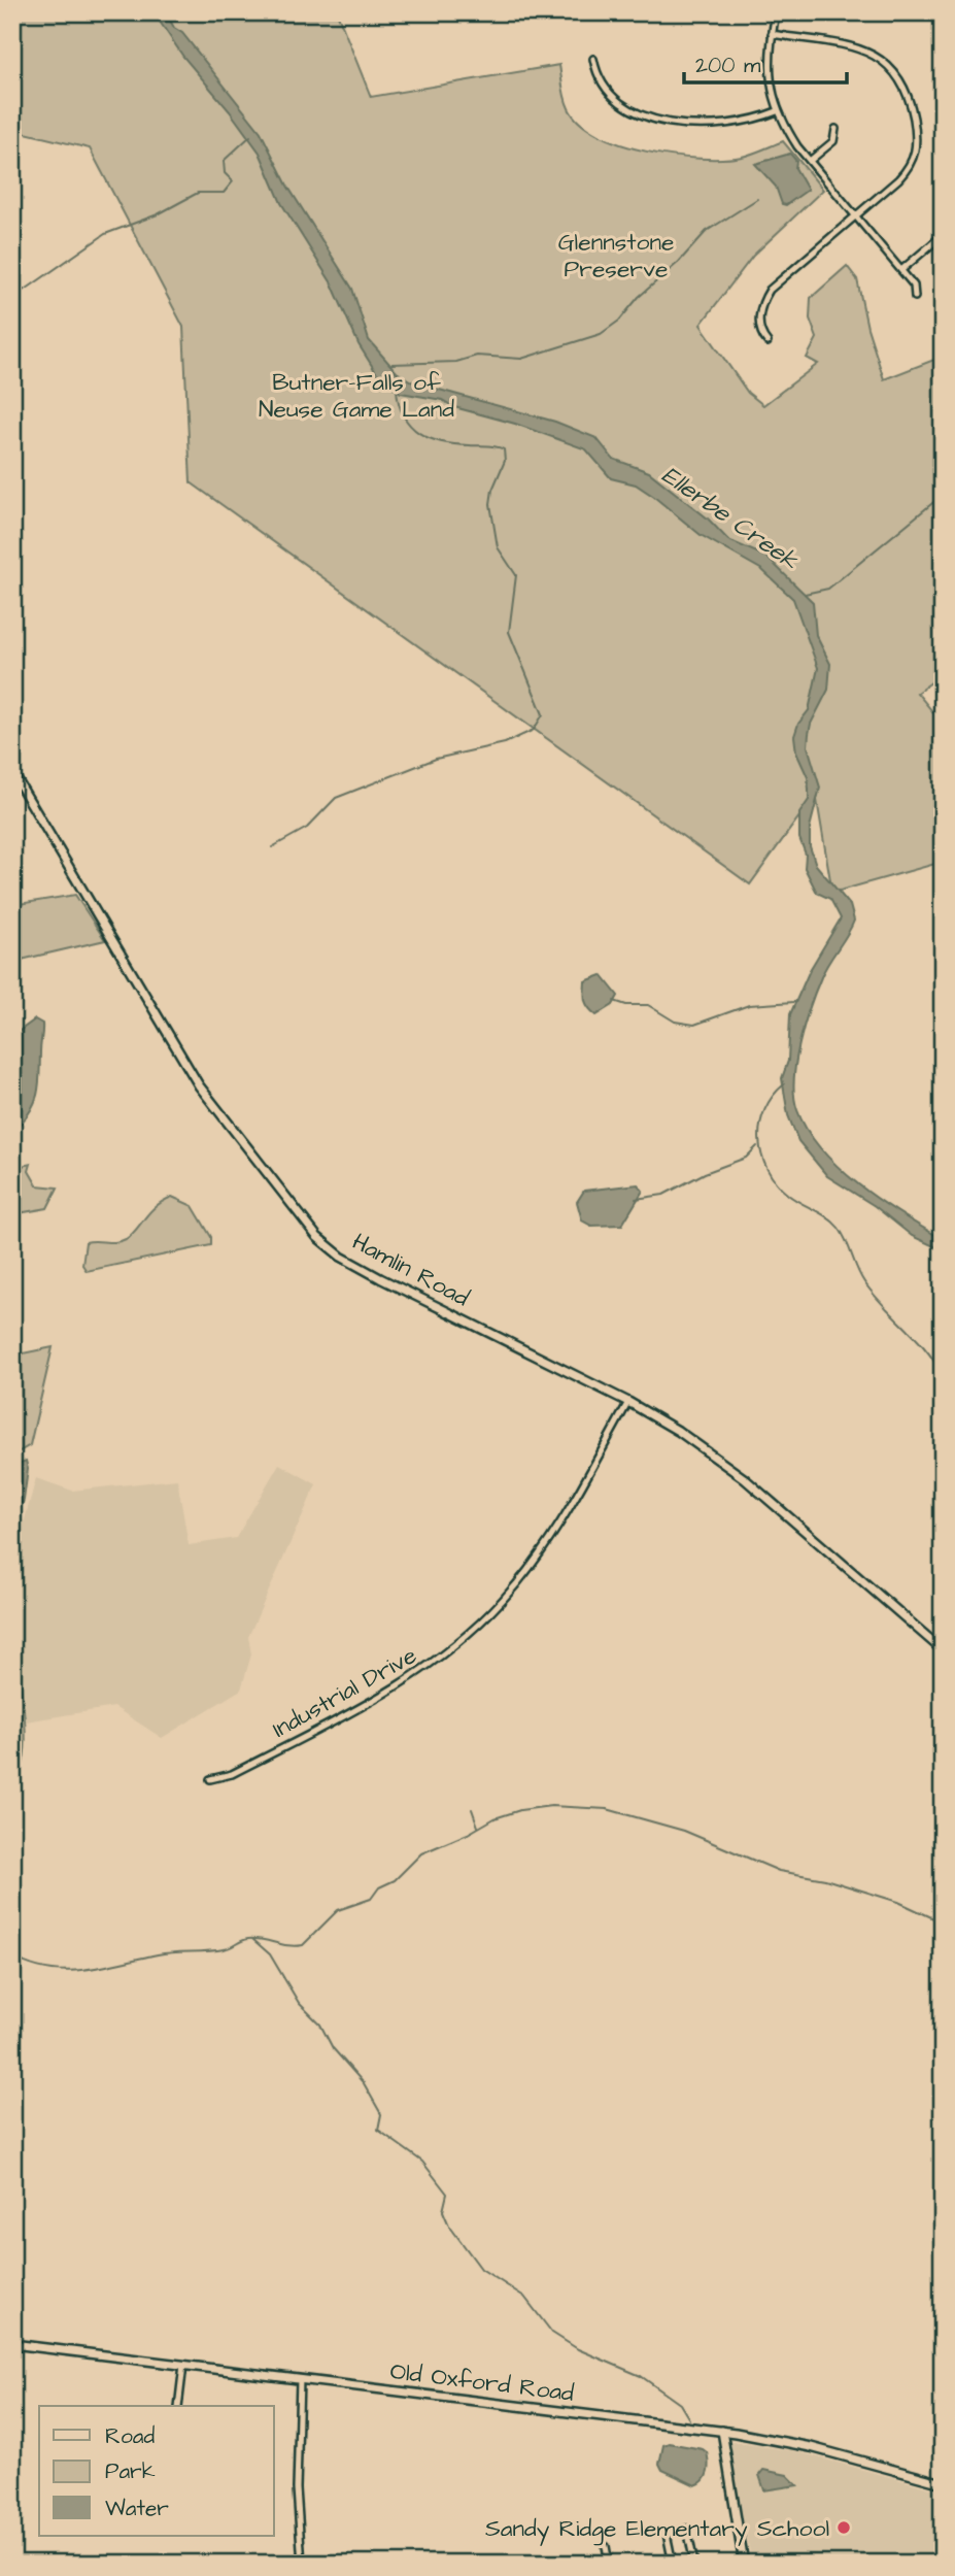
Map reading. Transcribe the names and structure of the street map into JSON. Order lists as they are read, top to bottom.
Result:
{
  "streets": {
    "street": ["Hamlin Road", "Industrial Drive", "Old Oxford Road"]
  },
  "crossings": [
    ["Hamlin Road", "Industrial Drive"]
  ],
  "water": ["Ellerbe Creek"],
  "parks": ["Glennstone Preserve", "Butner-Falls of Neuse Game Land"],
  "places": ["Sandy Ridge Elementary School"],
  "legend": ["Road", "Park", "Water"],
  "scale_bar": "200 m"
}
